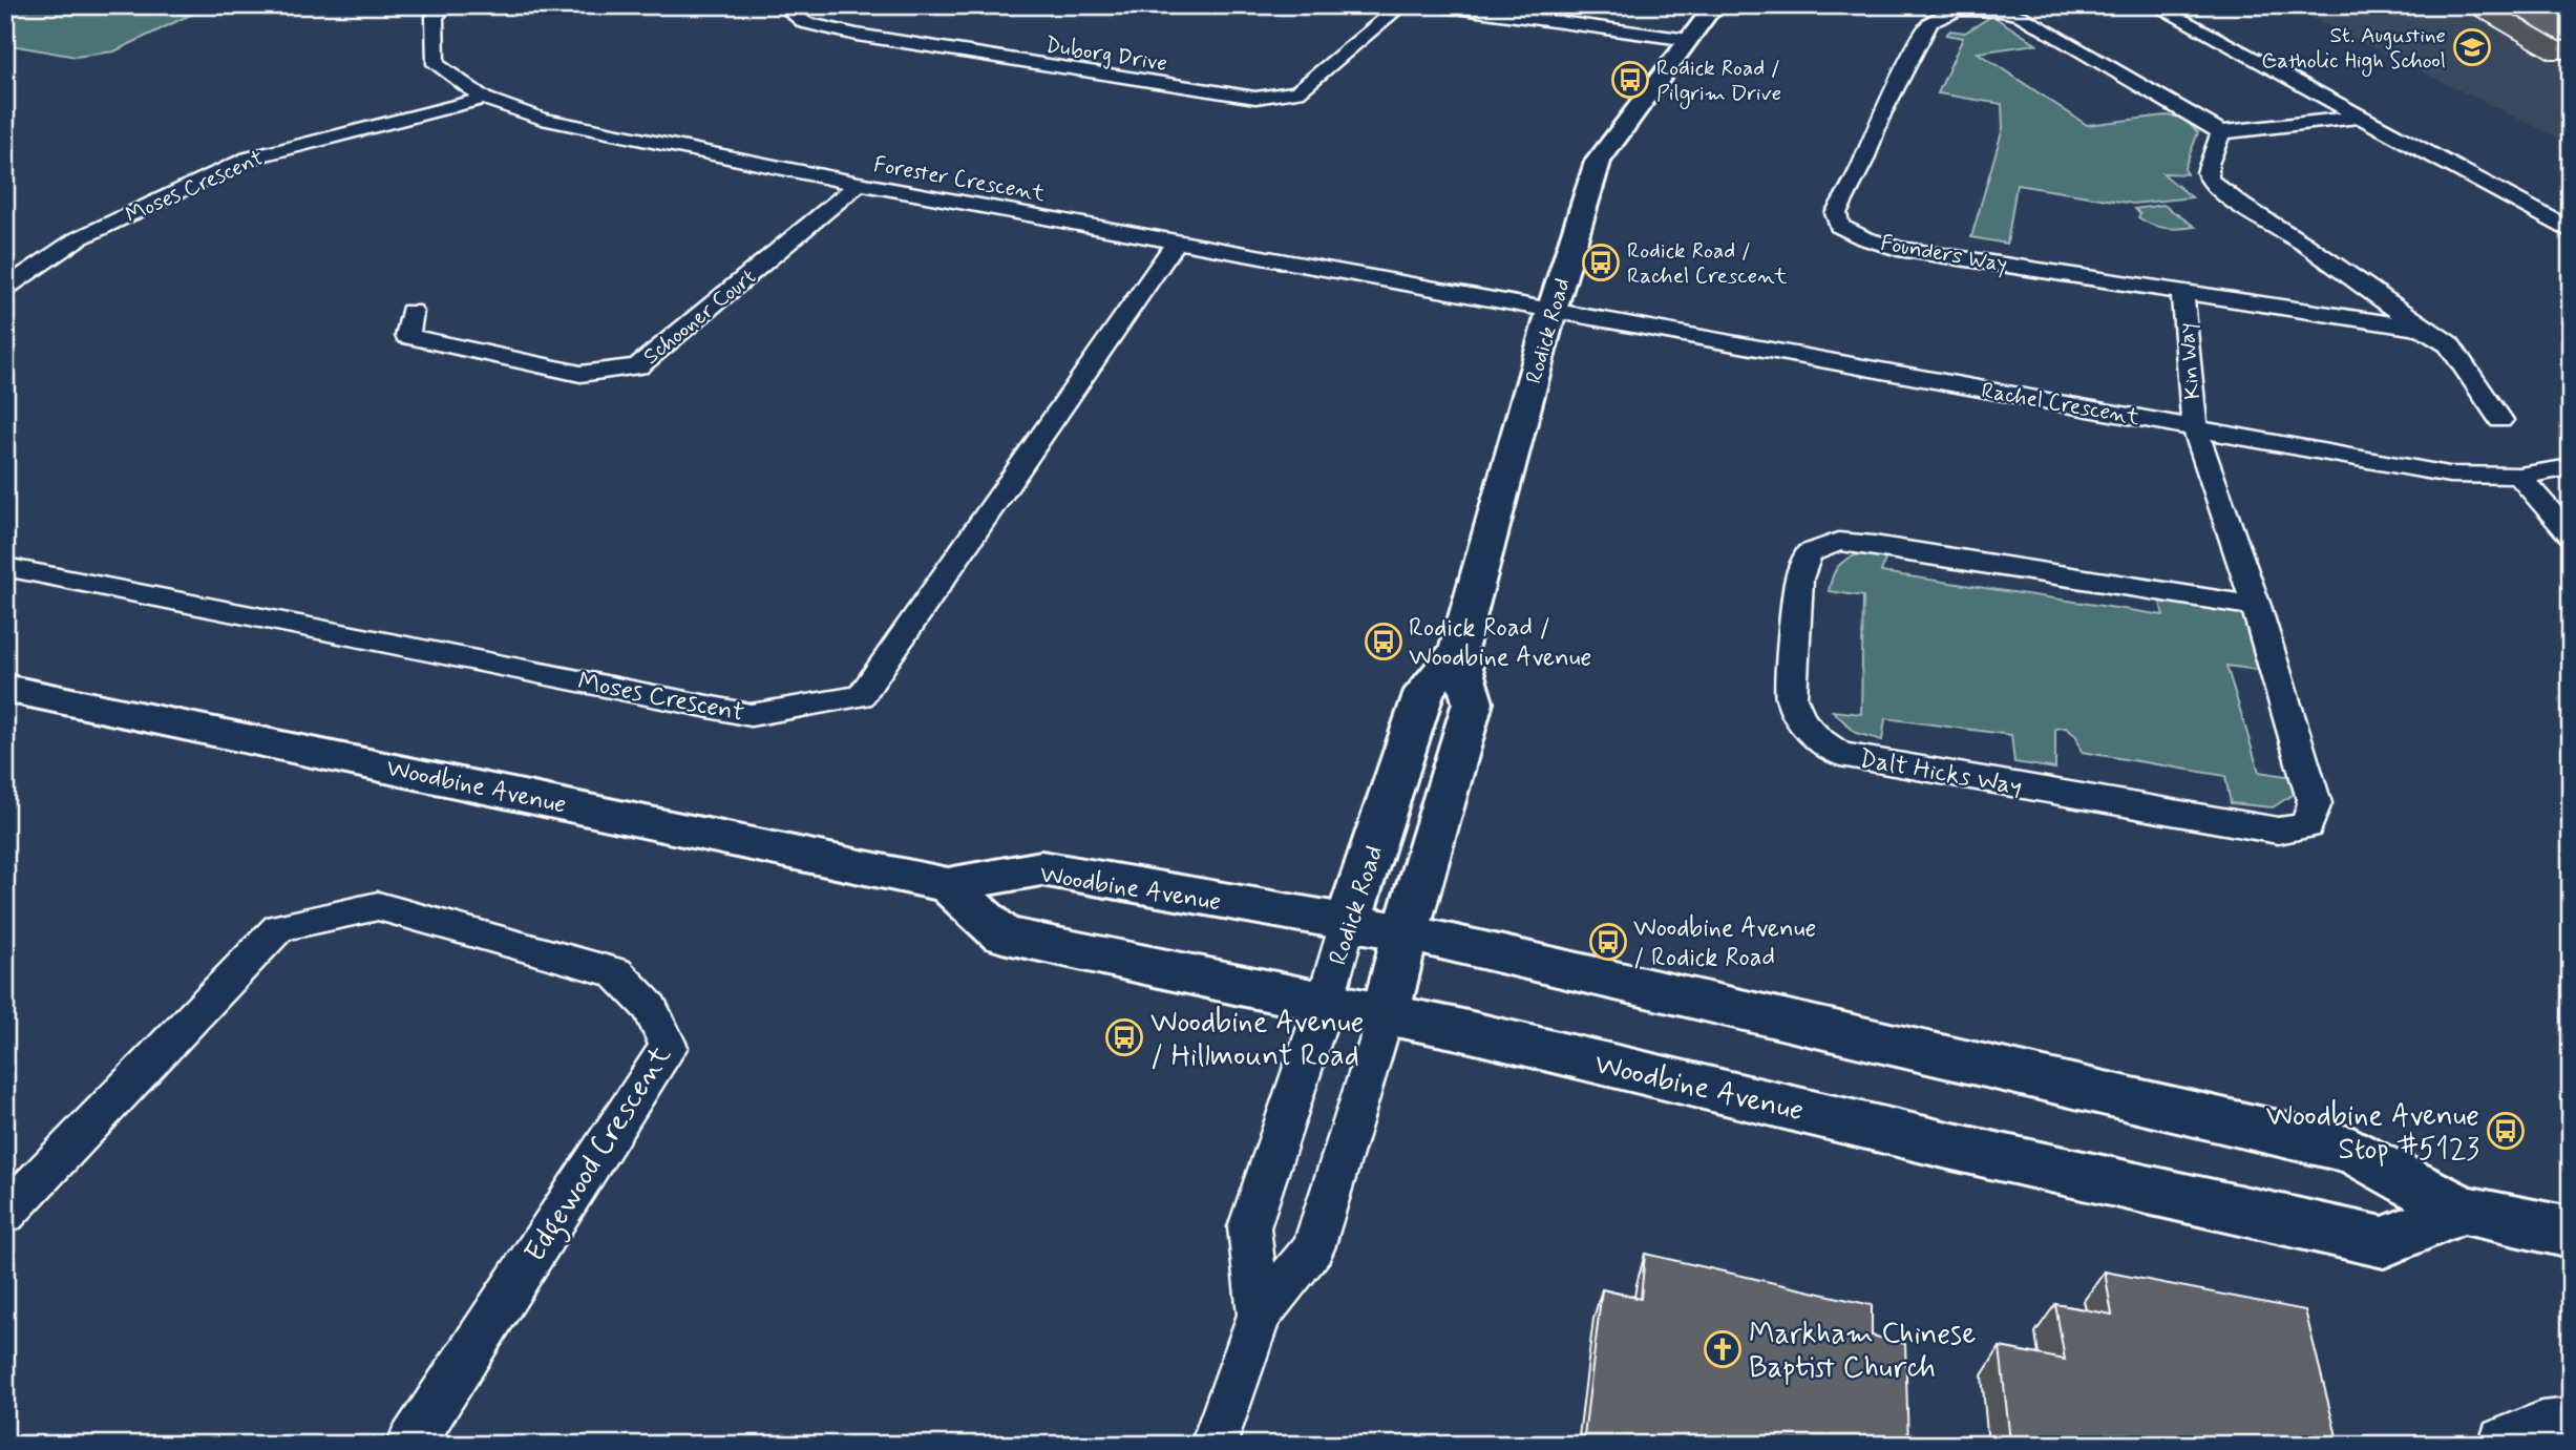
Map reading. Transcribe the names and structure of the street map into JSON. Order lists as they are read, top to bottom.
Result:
{
  "streets": {
    "main road": ["Rodick Road", "Woodbine Avenue"],
    "street": [
      "Duborg Drive",
      "Forester Crescent",
      "Moses Crescent",
      "Founders Way",
      "Schooner Court",
      "Kin Way",
      "Rachel Crescent",
      "Dalt Hicks Way",
      "Edgewood Crescent"
    ]
  },
  "crossings": [
    ["Forester Crescent", "Moses Crescent"],
    ["Forester Crescent", "Schooner Court"],
    ["Forester Crescent", "Rodick Road"],
    ["Forester Crescent", "Rachel Crescent"],
    ["Founders Way", "Kin Way"],
    ["Rodick Road", "Rachel Crescent"],
    ["Rodick Road", "Woodbine Avenue"],
    ["Kin Way", "Rachel Crescent"],
    ["Kin Way", "Dalt Hicks Way"],
    ["Rachel Crescent", "Dalt Hicks Way"]
  ],
  "places": {
    "school or university": ["St. Augustine Catholic High School"],
    "bus stop": [
      "Rodick Road / Pilgrim Drive",
      "Rodick Road / Rachel Crescent",
      "Rodick Road / Woodbine Avenue",
      "Woodbine Avenue / Rodick Road",
      "Woodbine Avenue / Hillmount Road",
      "Woodbine Avenue Stop #5123"
    ],
    "church": ["Markham Chinese Baptist Church"]
  }
}
